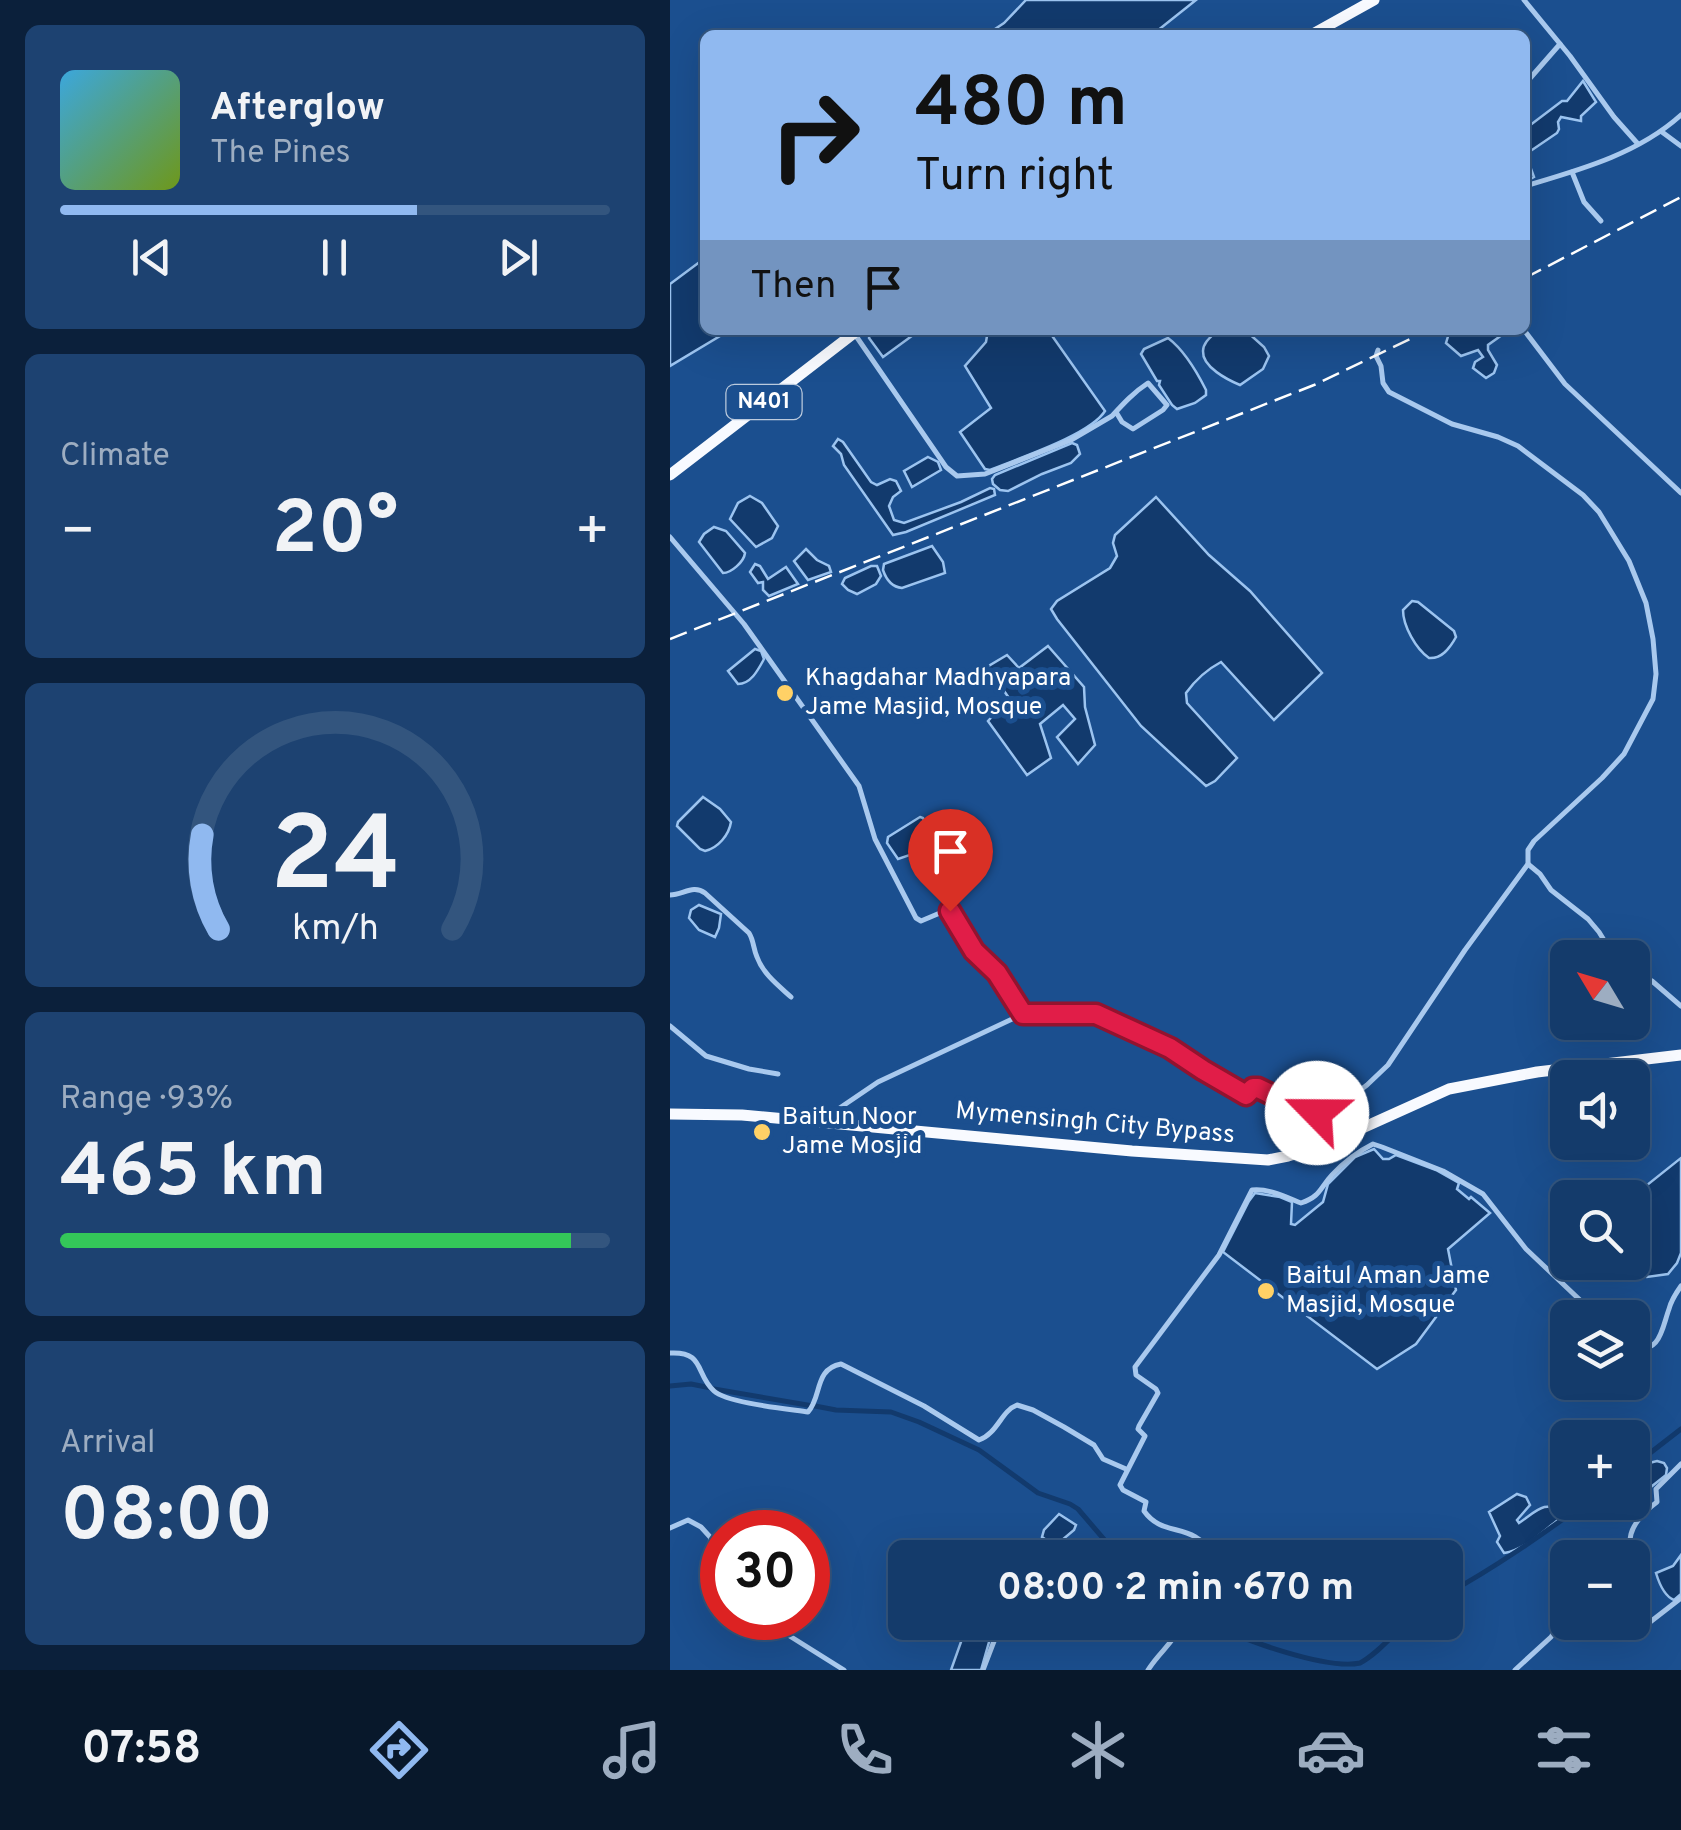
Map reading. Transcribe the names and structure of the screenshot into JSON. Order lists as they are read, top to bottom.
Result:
{
  "streets": {
    "highway": ["N401", "Mymensingh City Bypass"]
  },
  "places": ["Khagdahar Madhyapara Jame Masjid, Mosque", "Baitun Noor Jame Mosjid", "Baitul Aman Jame Masjid, Mosque"],
  "north": "top left",
  "page": {
    "turn": ["480 m", "Turn right"],
    "song": ["Afterglow", "The Pines"],
    "then": "Then",
    "tile": [
      "Climate",
      ["Range · 93%", "465 km"],
      ["Arrival", "08:00"]
    ],
    "heat": ["−", "20°", "+"],
    "map_buttons": ["+", "−"],
    "limit": "30",
    "trip": "08:00 · 2 min · 670 m",
    "tabs": "07:58",
    "gauge": ["24", "km/h"]
  }
}
